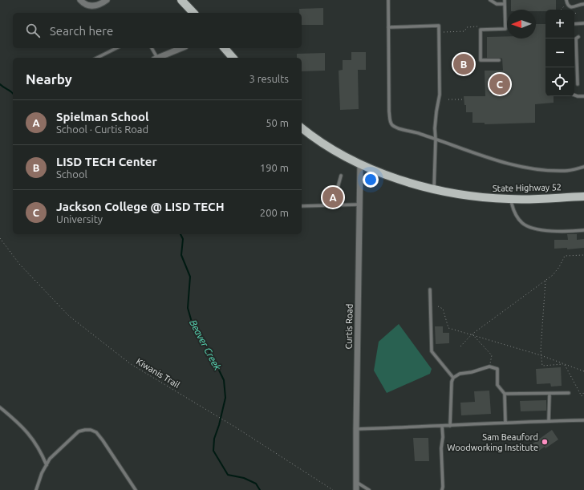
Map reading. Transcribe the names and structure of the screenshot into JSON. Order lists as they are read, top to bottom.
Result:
{
  "streets": {
    "main road": ["State Highway 52"],
    "street": ["Curtis Road"],
    "path": ["Kiwanis Trail"]
  },
  "crossings": [
    ["State Highway 52", "Curtis Road"]
  ],
  "water": ["Beaver Creek"],
  "places": ["Sam Beauford Woodworking Institute"],
  "north": "left",
  "page": {
    "map_buttons": ["+", "−"],
    "search": "Search here",
    "pins": ["B", "C", "A"],
    "heading": ["Nearby", "3 results"],
    "list": [
      {
        "mark": "A",
        "name": "Spielman School",
        "note": "School · Curtis Road",
        "value": "50 m"
      },
      {
        "mark": "B",
        "name": "LISD TECH Center",
        "note": "School",
        "value": "190 m"
      },
      {
        "mark": "C",
        "name": "Jackson College @ LISD TECH",
        "note": "University",
        "value": "200 m"
      }
    ]
  }
}
